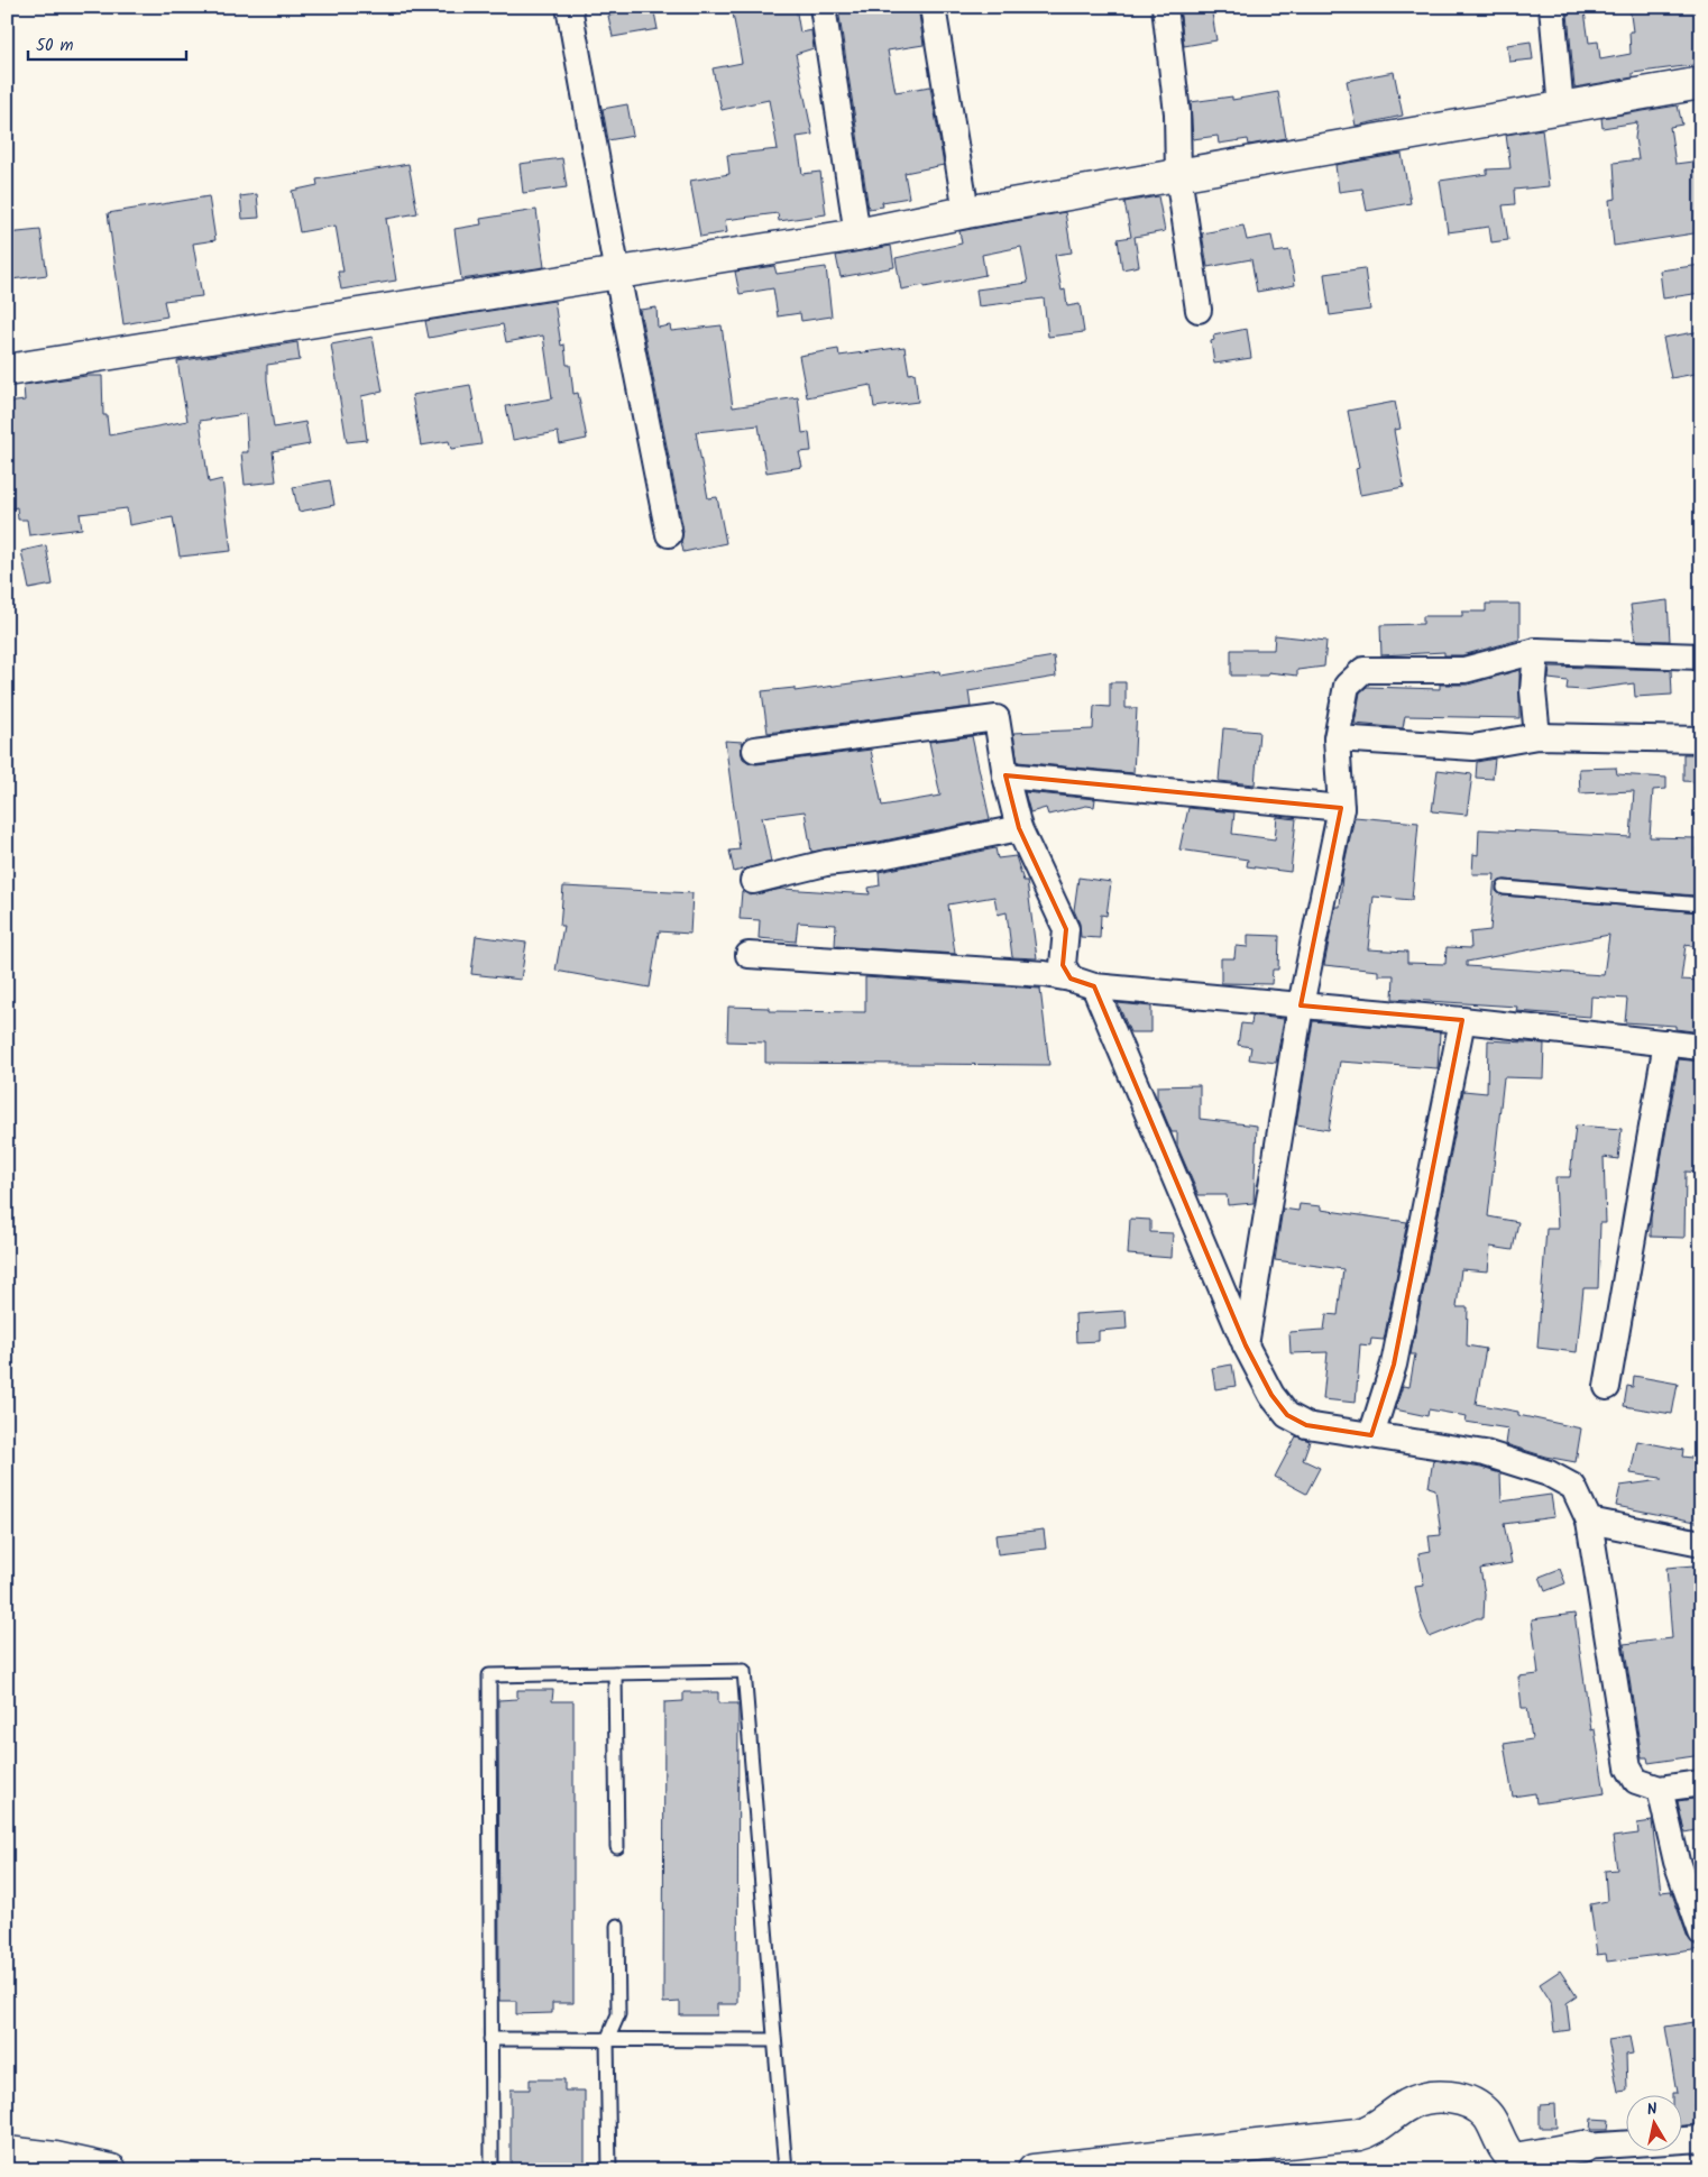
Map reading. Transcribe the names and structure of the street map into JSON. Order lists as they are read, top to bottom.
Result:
{
  "scale_bar": "50 m",
  "north": "top"
}
